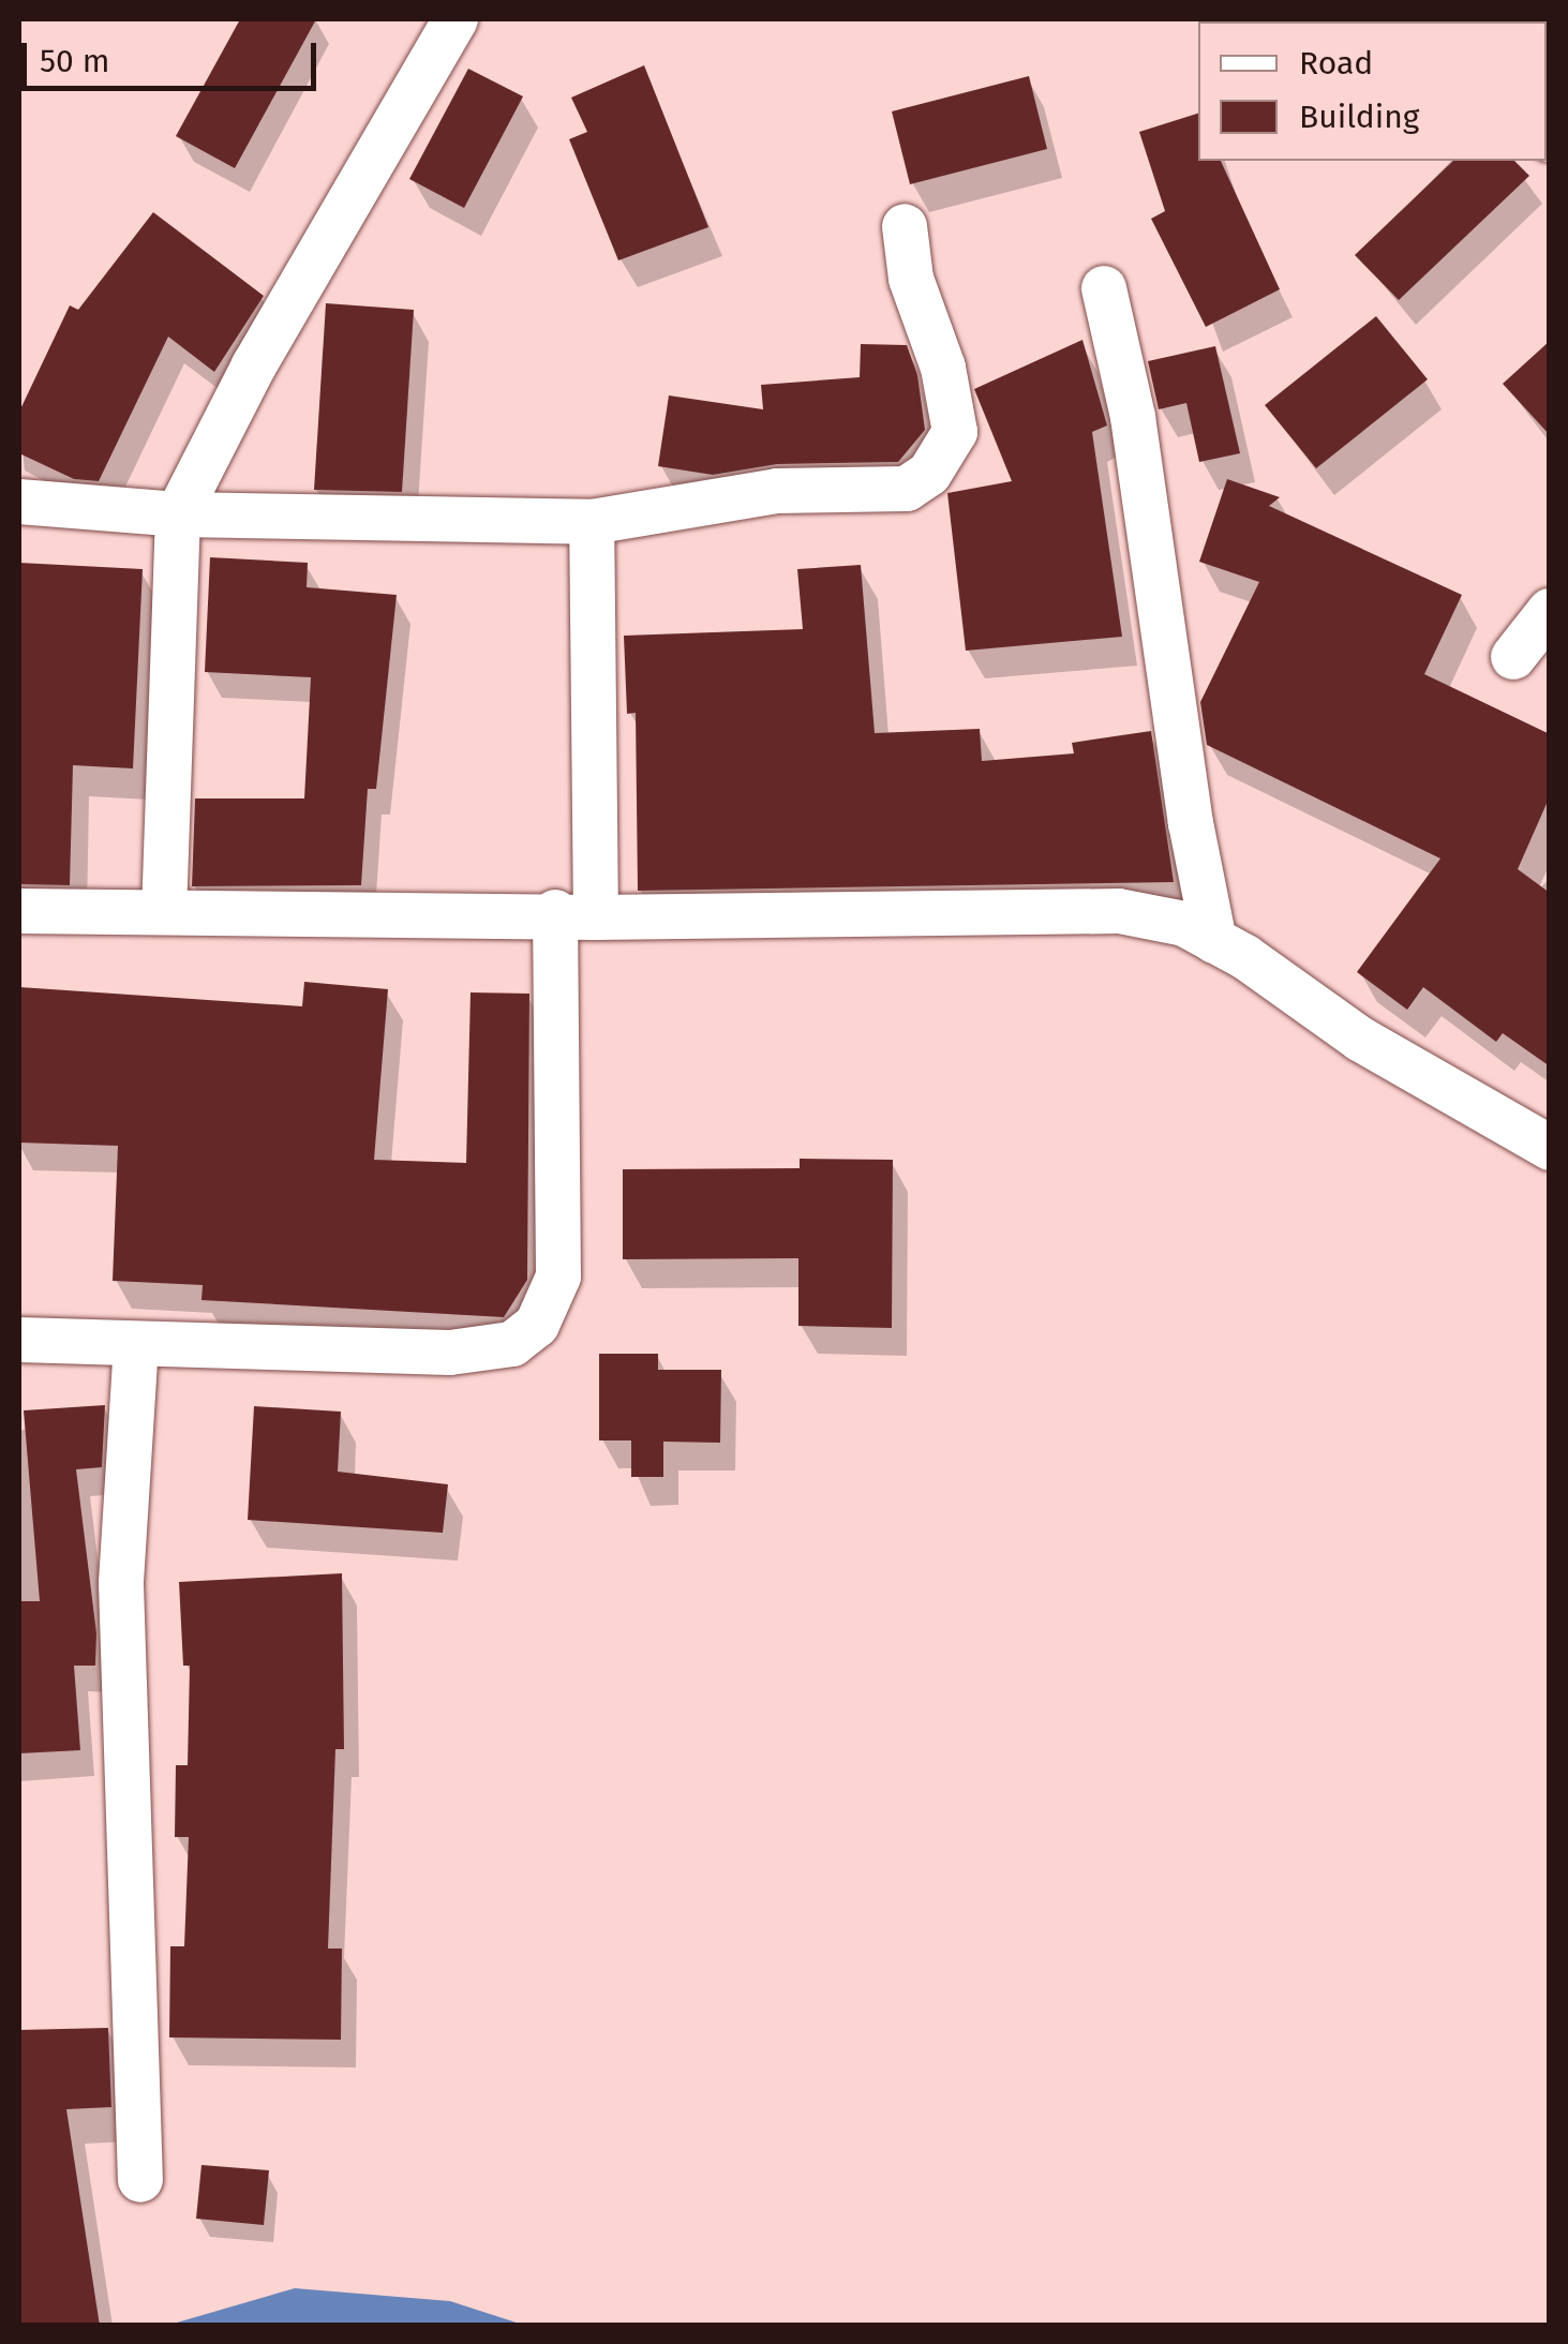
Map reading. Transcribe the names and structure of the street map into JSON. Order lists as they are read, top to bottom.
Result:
{
  "legend": ["Road", "Building"],
  "scale_bar": "50 m"
}
